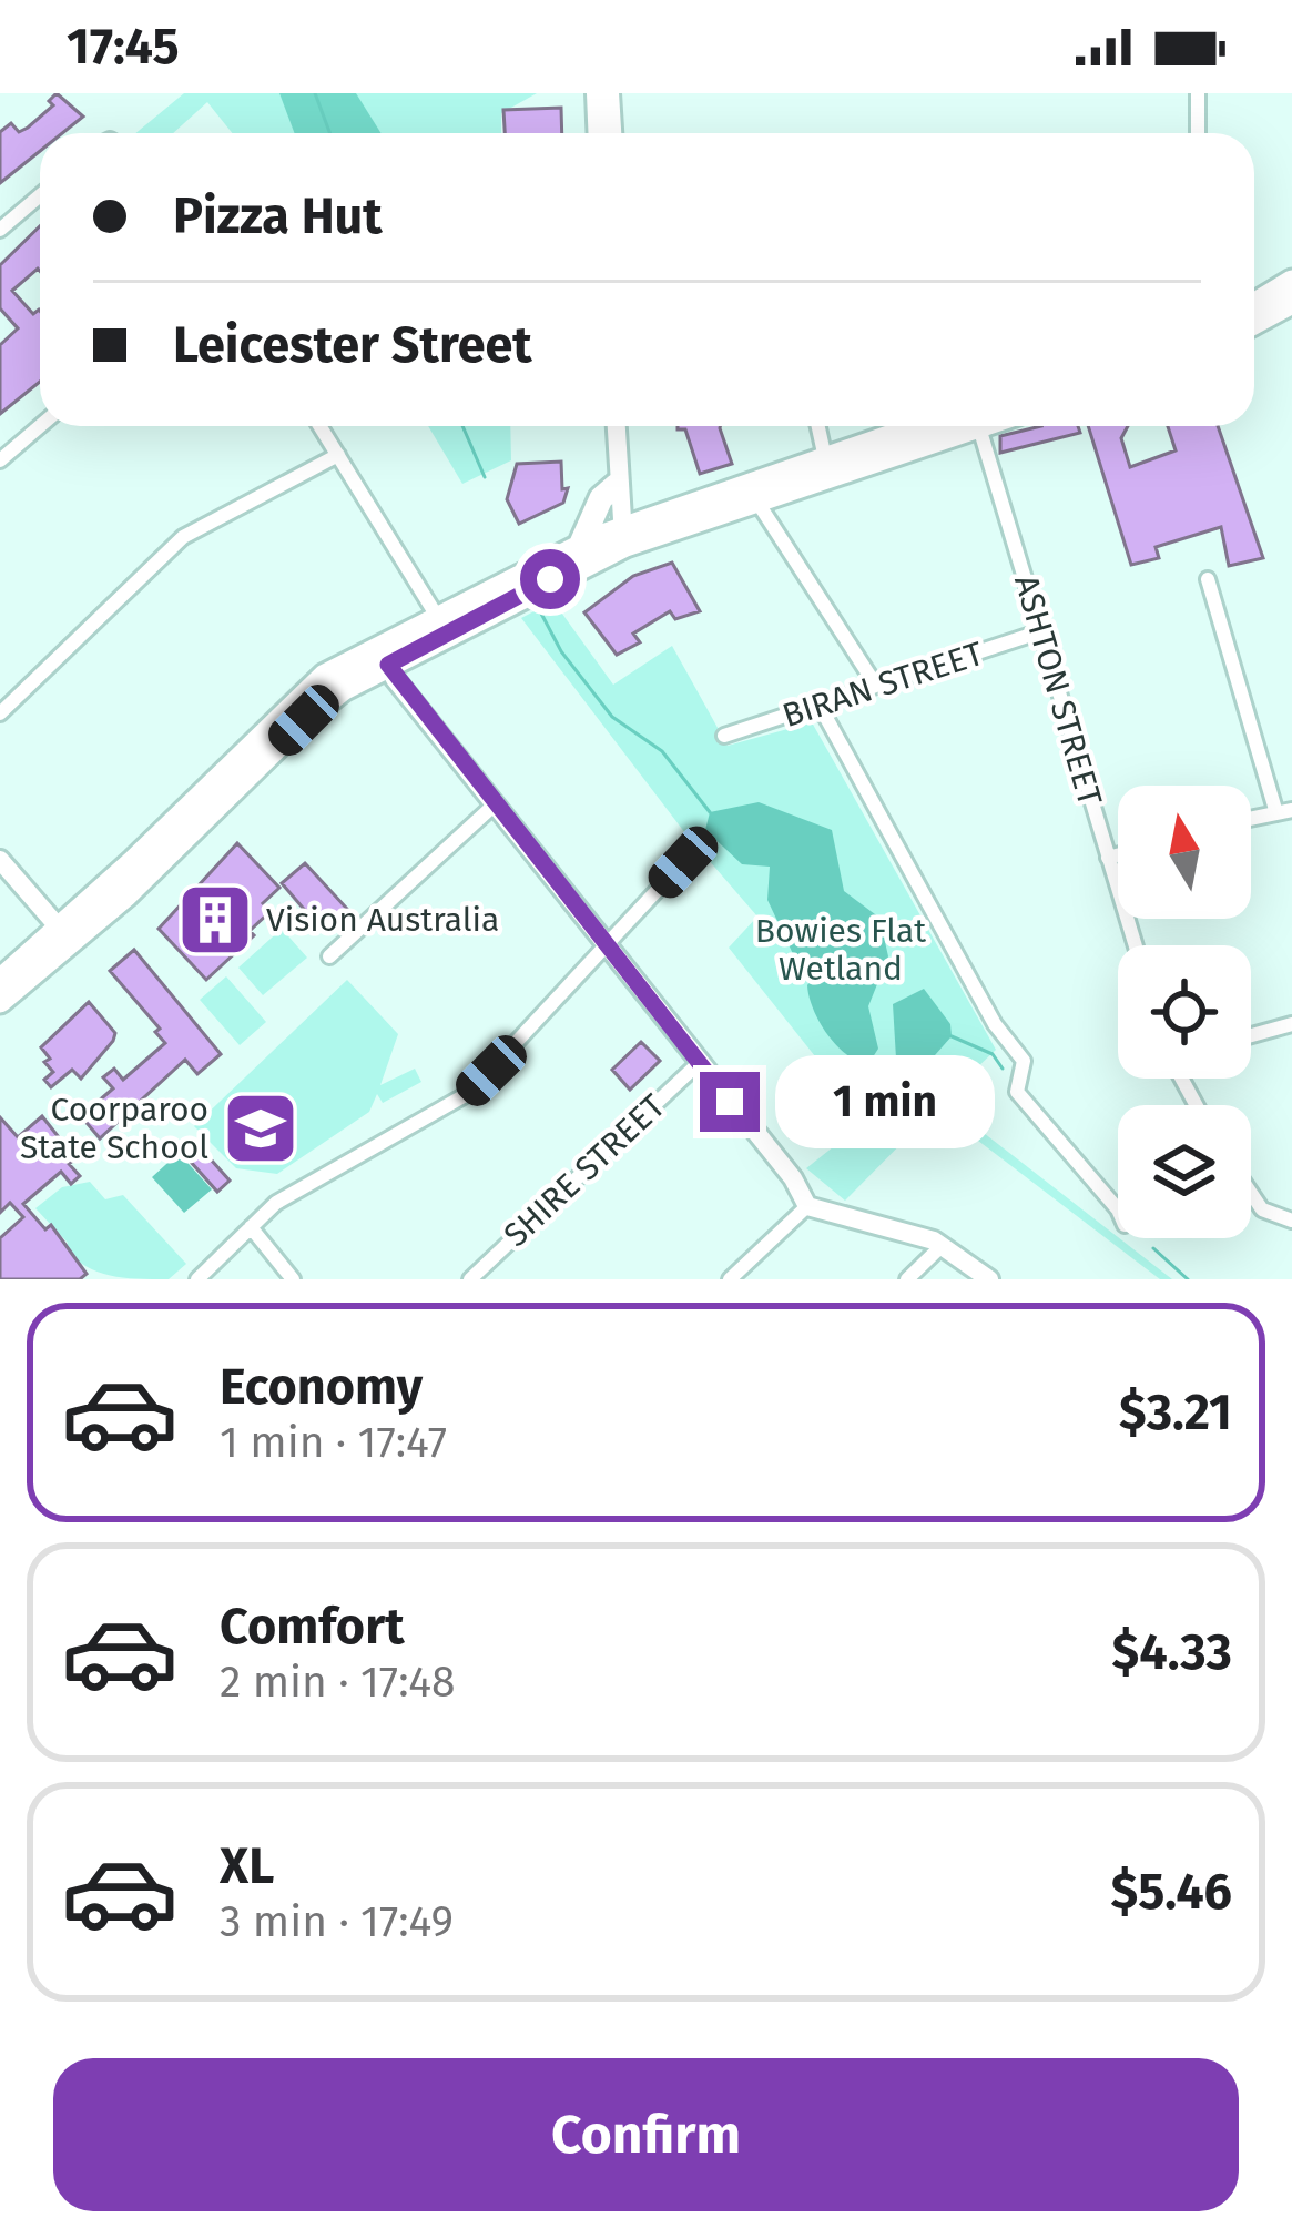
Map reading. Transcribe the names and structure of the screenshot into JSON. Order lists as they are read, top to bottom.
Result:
{
  "streets": {
    "street": ["BIRAN STREET", "ASHTON STREET", "SHIRE STREET"]
  },
  "crossings": [
    ["BIRAN STREET", "ASHTON STREET"]
  ],
  "parks": ["Bowies Flat Wetland"],
  "places": {
    "building": ["Vision Australia"],
    "school or university": ["Coorparoo State School"]
  },
  "north": "top",
  "page": {
    "status": "17:45",
    "banner": ["Pizza Hut", "Leicester Street"],
    "bubble": "1 min",
    "list": [
      {
        "name": "Economy",
        "note": "1 min · 17:47",
        "value": "$3.21"
      },
      {
        "name": "Comfort",
        "note": "2 min · 17:48",
        "value": "$4.33"
      },
      {
        "name": "XL",
        "note": "3 min · 17:49",
        "value": "$5.46"
      }
    ],
    "buttons": "Confirm"
  }
}
